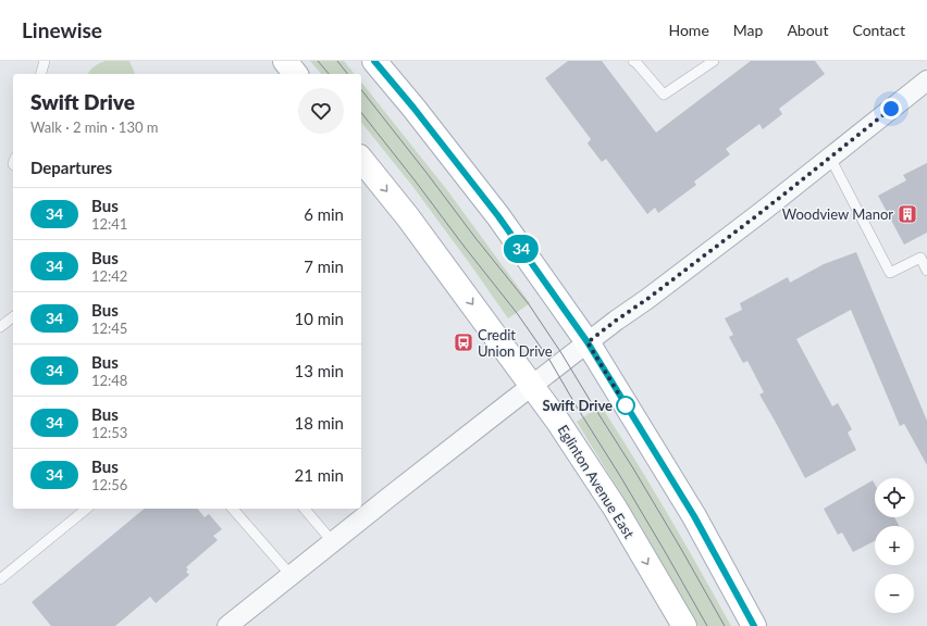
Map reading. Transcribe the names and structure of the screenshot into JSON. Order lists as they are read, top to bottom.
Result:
{
  "streets": {
    "main road": ["Eglinton Avenue East"]
  },
  "places": {
    "building": ["Woodview Manor"],
    "bus stop": ["Credit Union Drive"],
    "other": ["Swift Drive"]
  },
  "lines": ["bus line 34"],
  "page": {
    "header": "Linewise",
    "nav": [
      "Home",
      "Map",
      "About",
      "Contact"
    ],
    "on_map": "34",
    "heading": [
      ["Swift Drive", "Walk · 2 min · 130 m"],
      "Departures"
    ],
    "list": [
      {
        "mark": "34",
        "name": "Bus",
        "note": "12:41",
        "value": "6 min"
      },
      {
        "mark": "34",
        "name": "Bus",
        "note": "12:42",
        "value": "7 min"
      },
      {
        "mark": "34",
        "name": "Bus",
        "note": "12:45",
        "value": "10 min"
      },
      {
        "mark": "34",
        "name": "Bus",
        "note": "12:48",
        "value": "13 min"
      },
      {
        "mark": "34",
        "name": "Bus",
        "note": "12:53",
        "value": "18 min"
      },
      {
        "mark": "34",
        "name": "Bus",
        "note": "12:56",
        "value": "21 min"
      }
    ],
    "map_buttons": ["+", "−"]
  }
}
